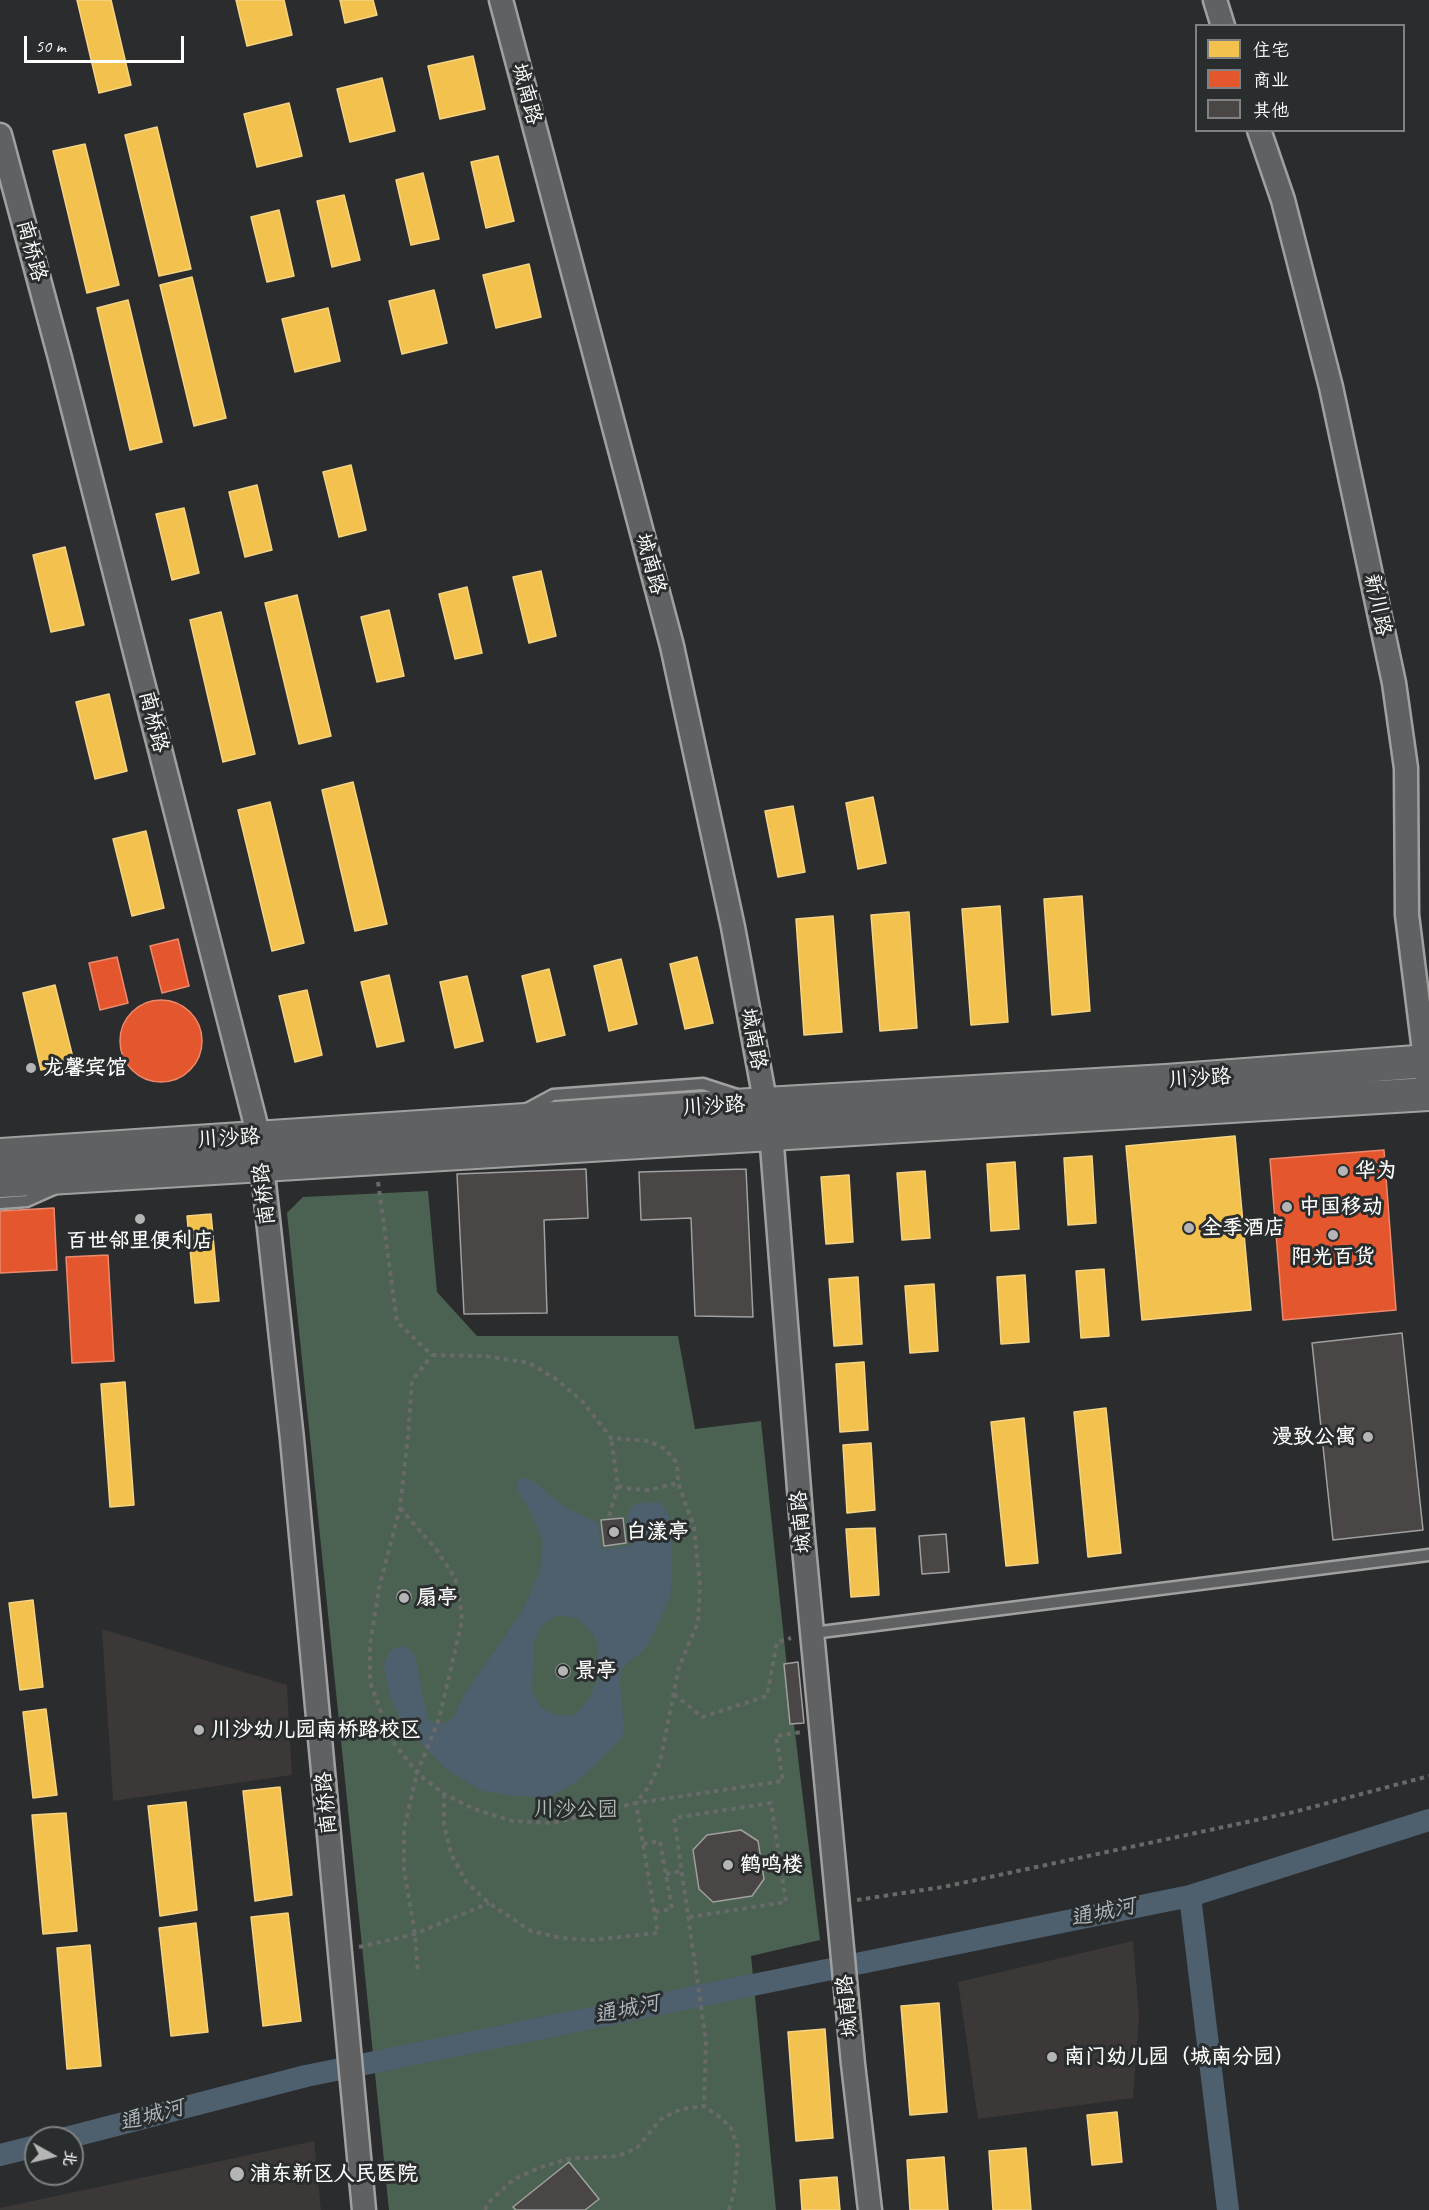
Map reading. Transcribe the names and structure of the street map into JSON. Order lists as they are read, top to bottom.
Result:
{
  "streets": {
    "main road": ["川沙路"],
    "street": ["城南路", "南桥路", "新川路"]
  },
  "crossings": [
    ["城南路", "川沙路"],
    ["南桥路", "川沙路"],
    ["新川路", "川沙路"]
  ],
  "water": ["通城河"],
  "parks": ["川沙公园"],
  "places": [
    "龙馨宾馆",
    "华为",
    "中国移动",
    "百世邻里便利店",
    "全季酒店",
    "阳光百货",
    "漫致公寓",
    "白漾亭",
    "扇亭",
    "景亭",
    "川沙幼儿园南桥路校区",
    "鹤鸣楼",
    "南门幼儿园（城南分园）",
    "浦东新区人民医院"
  ],
  "legend": ["住宅", "商业", "其他"],
  "scale_bar": "50 m",
  "north": "right"
}
